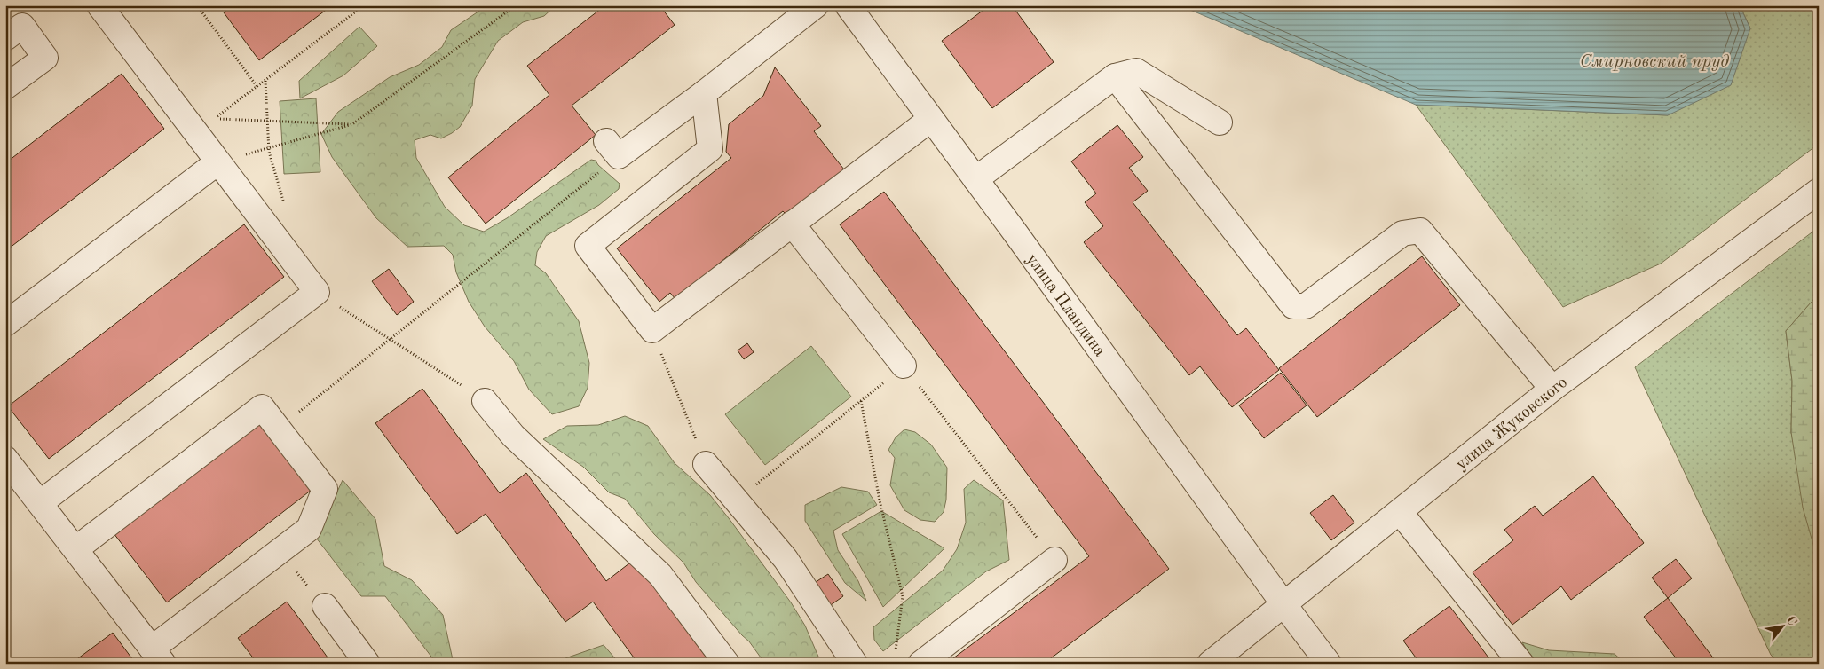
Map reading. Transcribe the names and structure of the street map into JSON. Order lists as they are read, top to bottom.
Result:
{
  "streets": {
    "street": ["улица Пландина", "улица Жуковского"]
  },
  "crossings": [
    ["улица Пландина", "улица Жуковского"]
  ],
  "water": ["Смирновский пруд"],
  "north": "top right"
}
